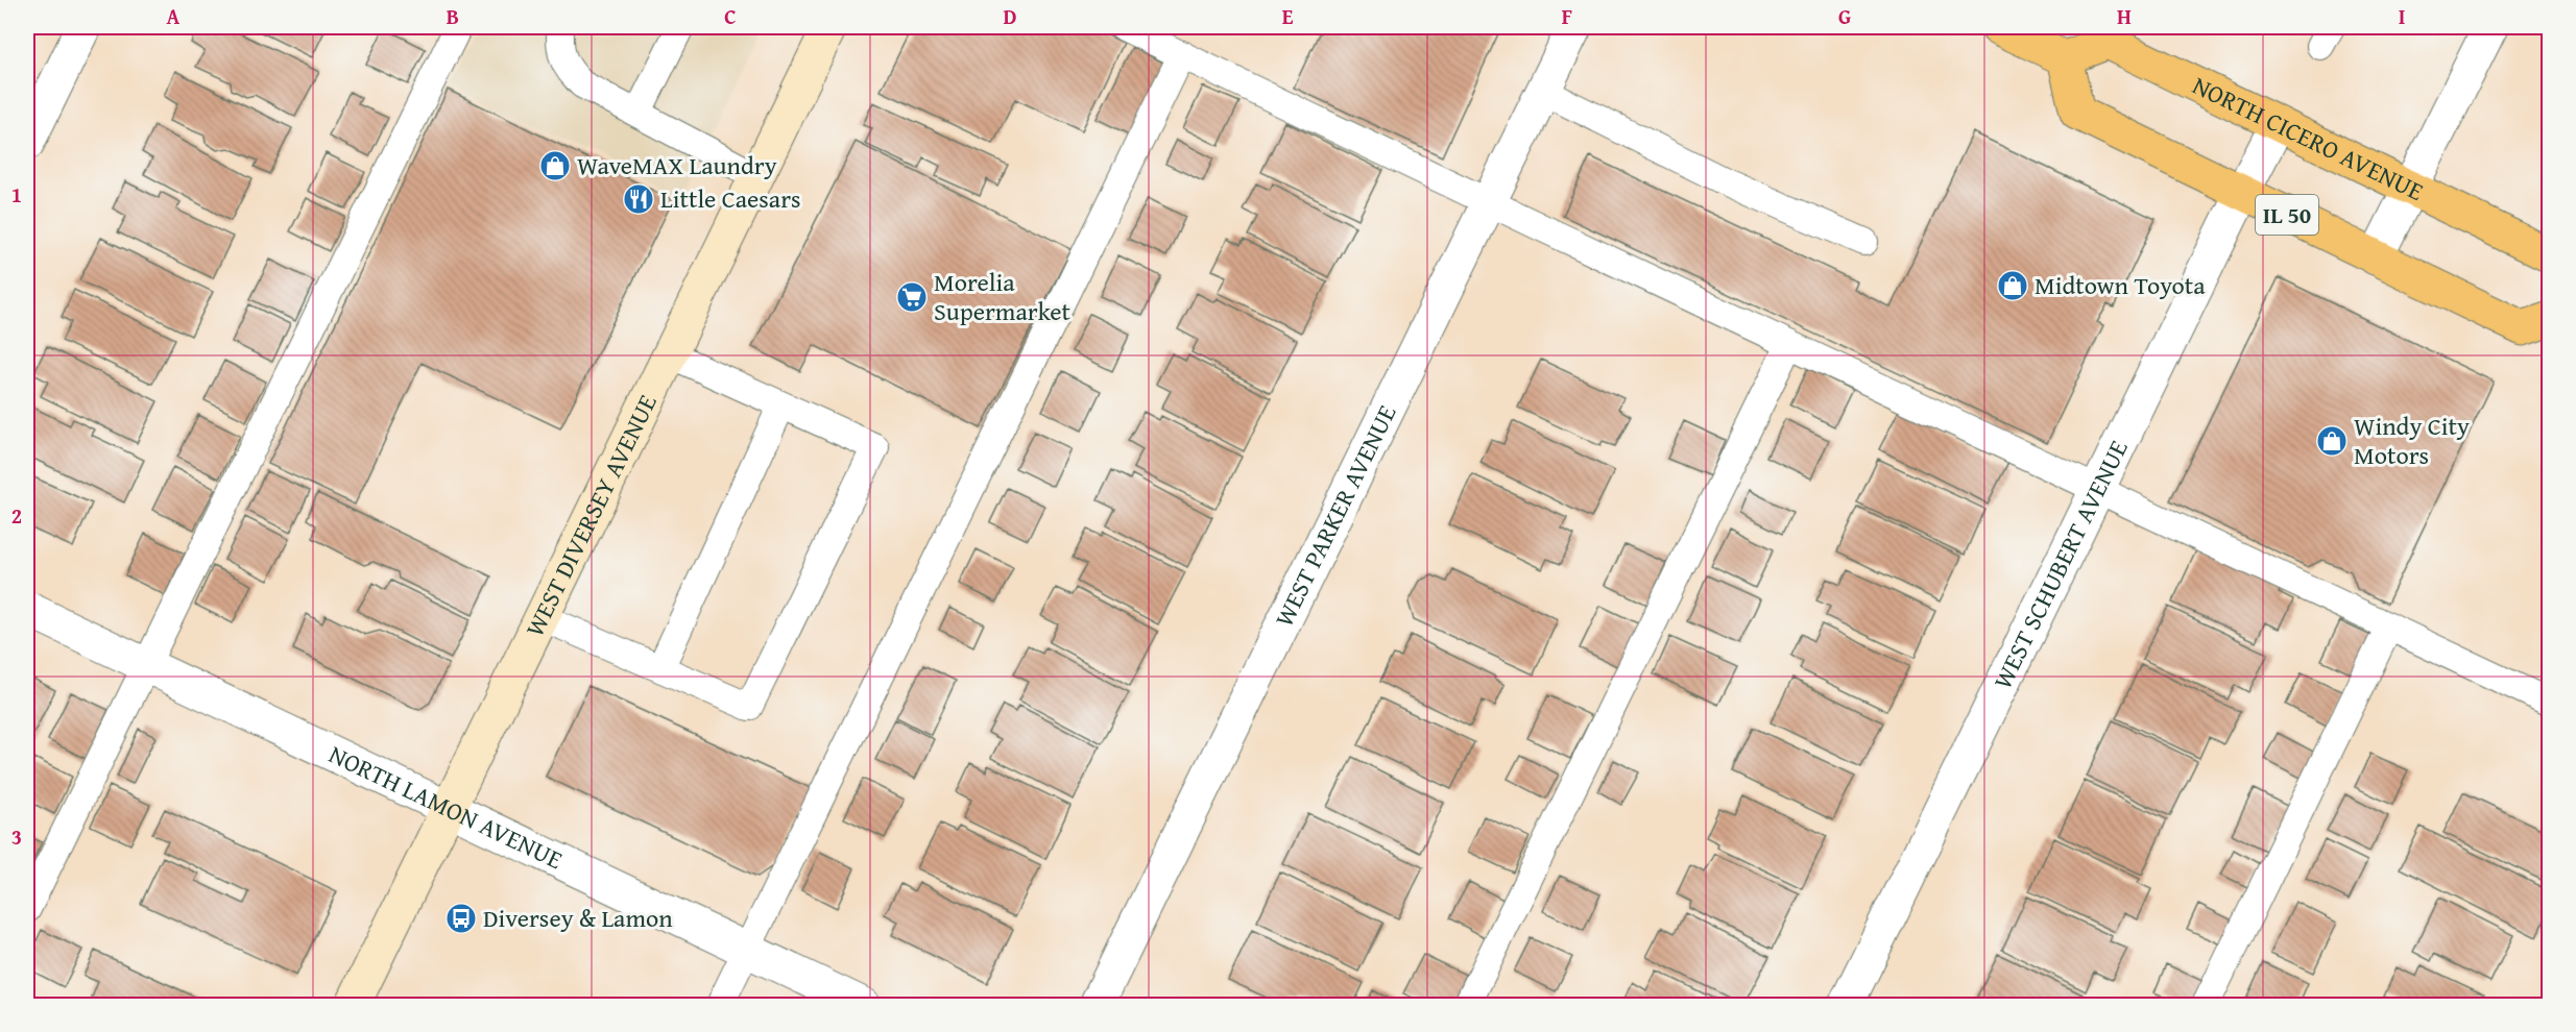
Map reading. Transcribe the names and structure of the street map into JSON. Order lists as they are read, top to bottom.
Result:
{
  "streets": {
    "main road": ["NORTH CICERO AVENUE", "IL 50", "WEST DIVERSEY AVENUE"],
    "street": ["WEST PARKER AVENUE", "WEST SCHUBERT AVENUE", "NORTH LAMON AVENUE"]
  },
  "crossings": [
    ["NORTH CICERO AVENUE", "IL 50"],
    ["NORTH CICERO AVENUE", "WEST SCHUBERT AVENUE"],
    ["IL 50", "WEST SCHUBERT AVENUE"],
    ["WEST DIVERSEY AVENUE", "NORTH LAMON AVENUE"]
  ],
  "places": {
    "shop": ["WaveMAX Laundry", "Midtown Toyota", "Windy City Motors"],
    "restaurant": ["Little Caesars"],
    "supermarket": ["Morelia Supermarket"],
    "bus stop": ["Diversey & Lamon"]
  },
  "grid": {
    "columns": [
      "A",
      "B",
      "C",
      "D",
      "E",
      "F",
      "G",
      "H",
      "I"
    ],
    "rows": ["1", "2", "3"]
  }
}
